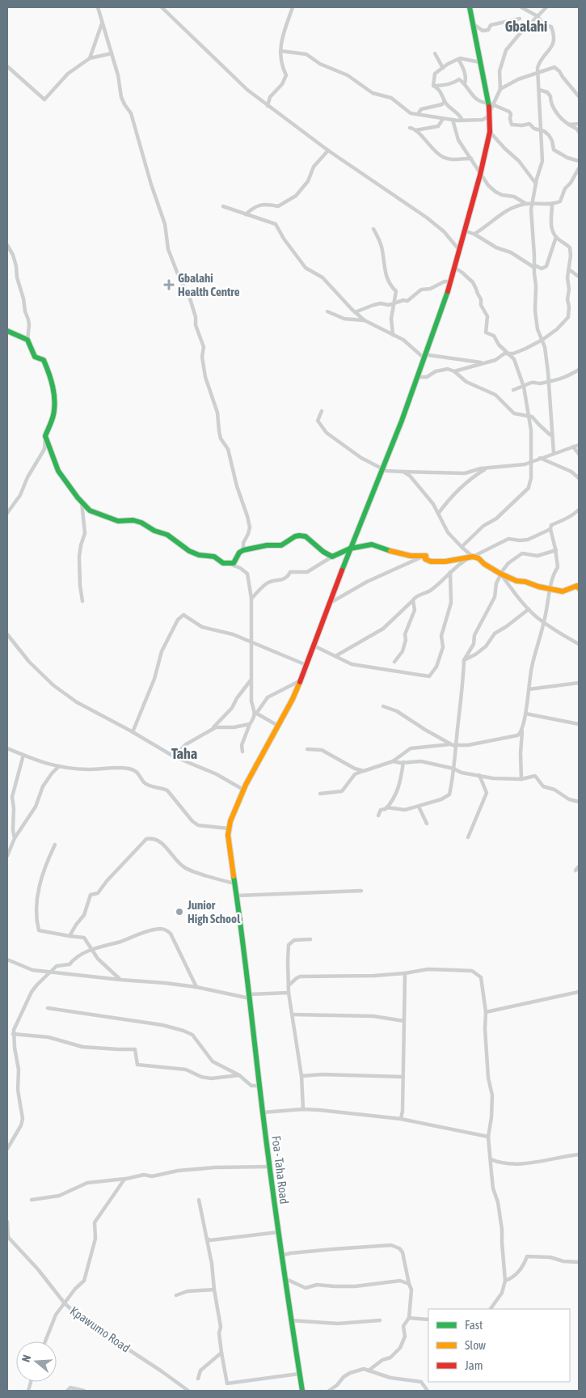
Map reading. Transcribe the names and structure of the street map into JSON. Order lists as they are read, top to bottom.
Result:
{
  "streets": {
    "street": ["Foa - Taha Road", "Kpawumo Road"]
  },
  "districts": ["Gbalahi", "Taha"],
  "places": {
    "health": ["Gbalahi Health Centre"],
    "other": ["Junior High School"]
  },
  "legend": ["Fast", "Slow", "Jam"],
  "north": "left"
}
